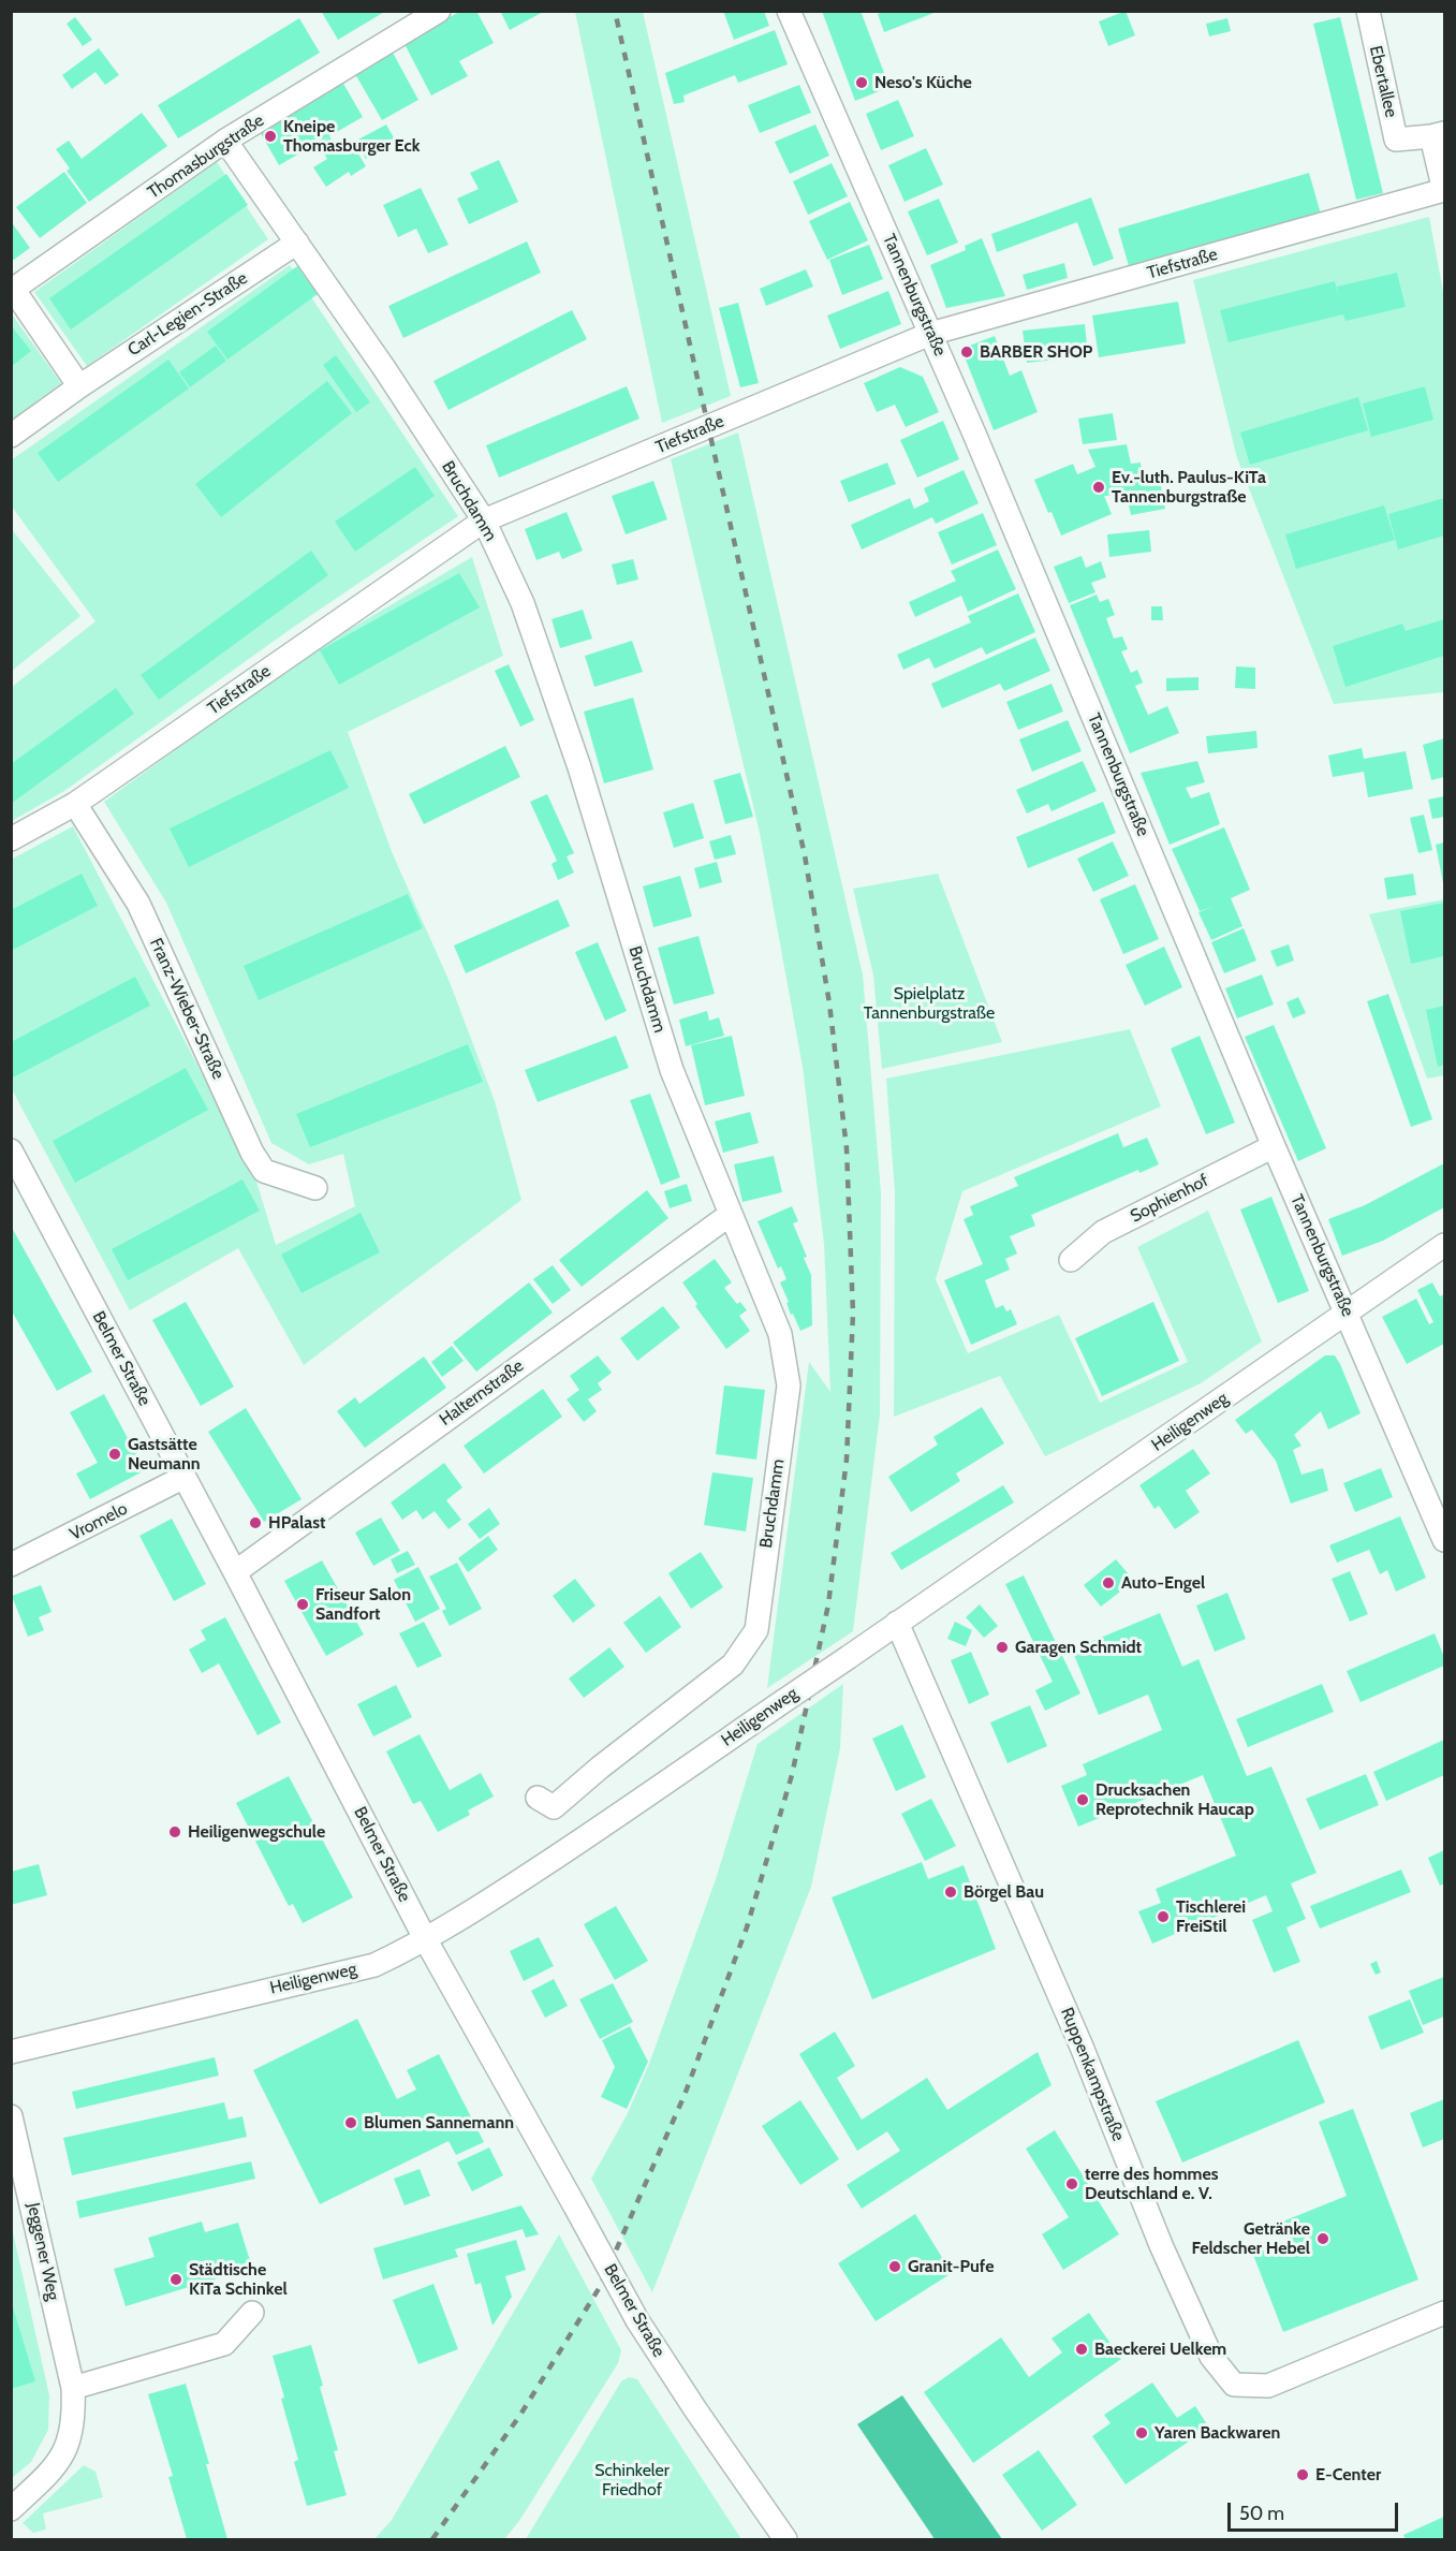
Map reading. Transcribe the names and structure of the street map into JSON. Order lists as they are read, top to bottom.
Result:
{
  "streets": {
    "street": [
      "Ebertallee",
      "Thomasburgstraße",
      "Tiefstraße",
      "Tannenburgstraße",
      "Carl-Legien-Straße",
      "Bruchdamm",
      "Franz-Wieber-Straße",
      "Sophienhof",
      "Belmer Straße",
      "Halternstraße",
      "Heiligenweg",
      "Vromelo",
      "Ruppenkampstraße",
      "Jeggener Weg"
    ]
  },
  "crossings": [
    ["Ebertallee", "Tiefstraße"],
    ["Thomasburgstraße", "Bruchdamm"],
    ["Tiefstraße", "Tannenburgstraße"],
    ["Tiefstraße", "Bruchdamm"],
    ["Tiefstraße", "Franz-Wieber-Straße"],
    ["Tannenburgstraße", "Sophienhof"],
    ["Tannenburgstraße", "Heiligenweg"],
    ["Carl-Legien-Straße", "Bruchdamm"],
    ["Bruchdamm", "Halternstraße"],
    ["Belmer Straße", "Halternstraße"],
    ["Belmer Straße", "Heiligenweg"],
    ["Belmer Straße", "Vromelo"],
    ["Heiligenweg", "Ruppenkampstraße"]
  ],
  "parks": ["Spielplatz Tannenburgstraße", "Schinkeler Friedhof"],
  "places": [
    "Neso's Küche",
    "Kneipe Thomasburger Eck",
    "BARBER SHOP",
    "Ev.-luth. Paulus-KiTa Tannenburgstraße",
    "Gastsätte Neumann",
    "HPalast",
    "Auto-Engel",
    "Friseur Salon Sandfort",
    "Garagen Schmidt",
    "Drucksachen Reprotechnik Haucap",
    "Heiligenwegschule",
    "Börgel Bau",
    "Tischlerei FreiStil",
    "Blumen Sannemann",
    "terre des hommes Deutschland e. V.",
    "Getränke Feldscher Hebel",
    "Granit-Pufe",
    "Städtische KiTa Schinkel",
    "Baeckerei Uelkem",
    "Yaren Backwaren",
    "E-Center"
  ],
  "scale_bar": "50 m"
}
